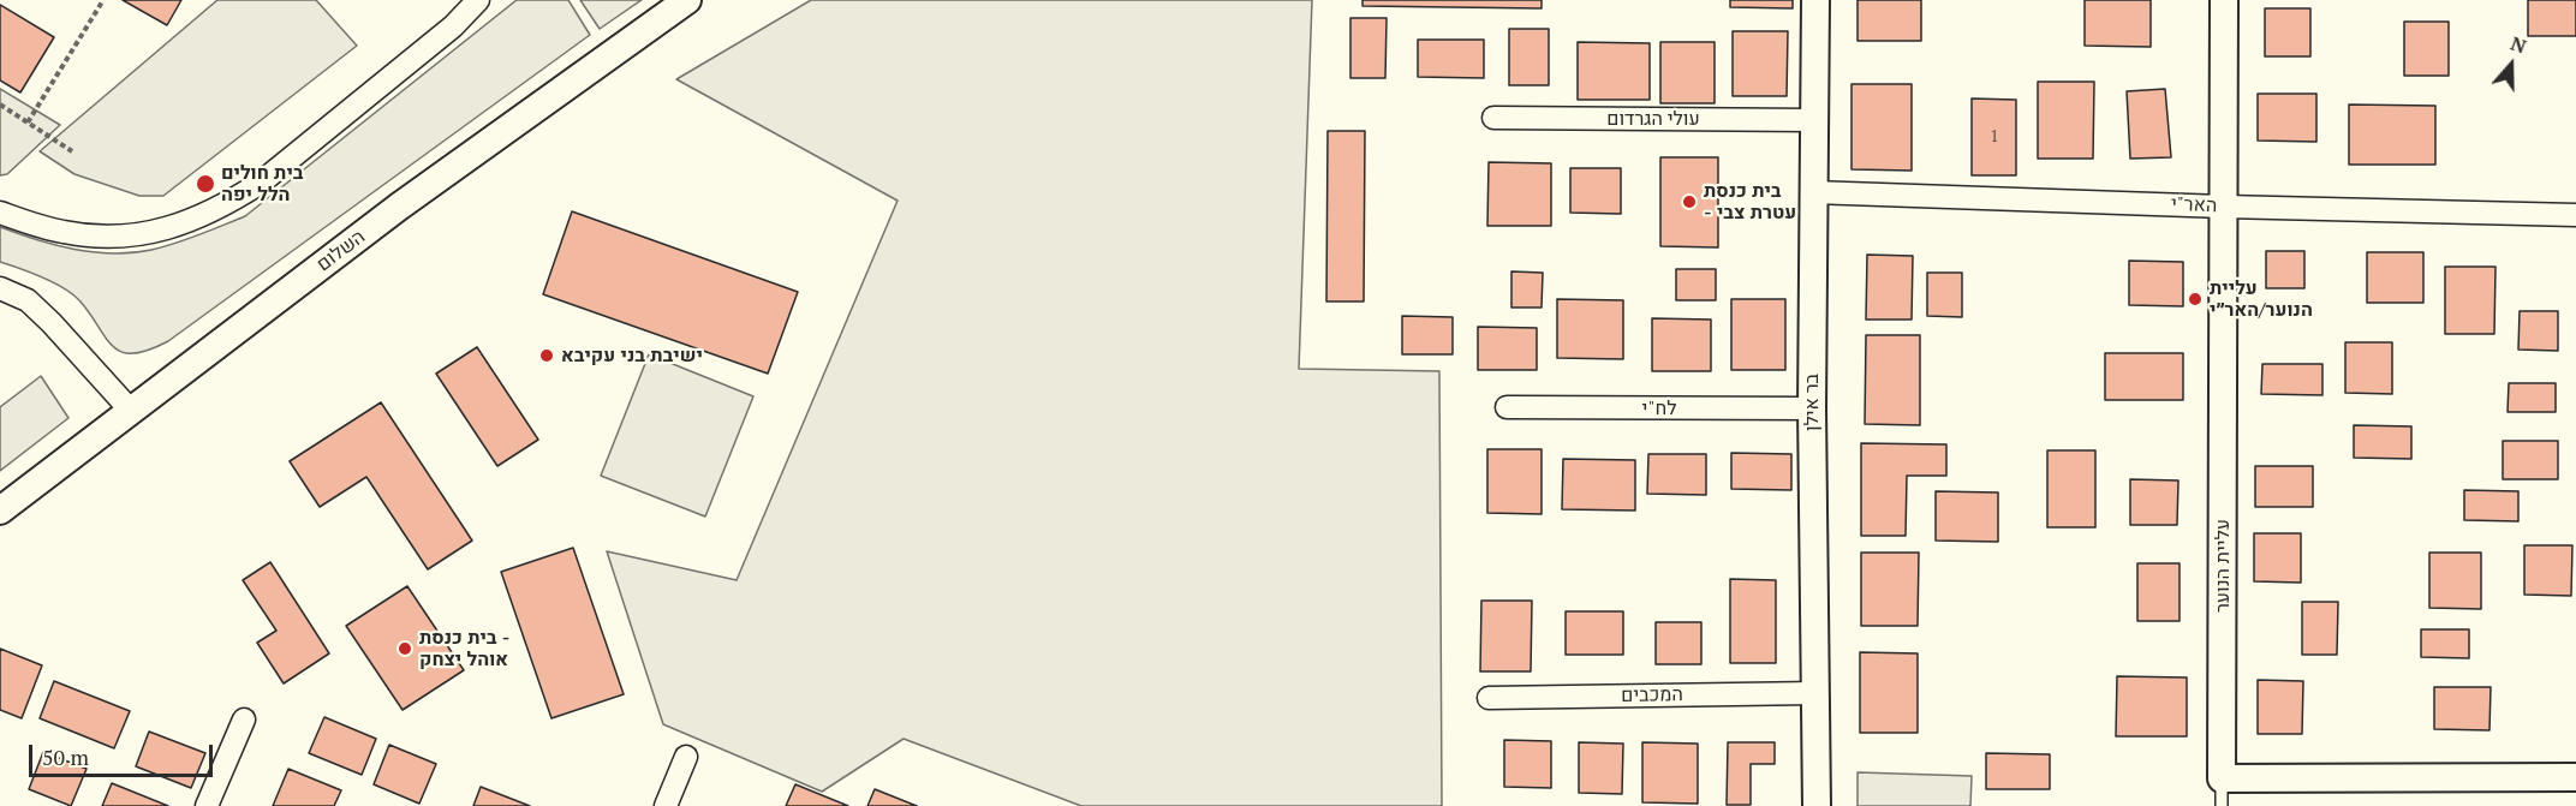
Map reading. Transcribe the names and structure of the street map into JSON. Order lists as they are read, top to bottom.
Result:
{
  "streets": {
    "street": [
      "עולי הגרדום",
      "האר\"י",
      "השלום",
      "בר אילן",
      "לח\"י",
      "עליית הנוער",
      "המכבים"
    ]
  },
  "crossings": [
    ["עולי הגרדום", "בר אילן"],
    ["האר\"י", "בר אילן"],
    ["האר\"י", "עליית הנוער"],
    ["בר אילן", "לח\"י"],
    ["בר אילן", "המכבים"]
  ],
  "places": [
    "בית חולים הלל יפה",
    "בית כנסת - עטרת צבי",
    "עליית הנוער/האר״י",
    "ישיבת בני עקיבא",
    "בית כנסת - אוהל יצחק"
  ],
  "house_numbers": ["1"],
  "scale_bar": "50 m",
  "north": "top"
}
